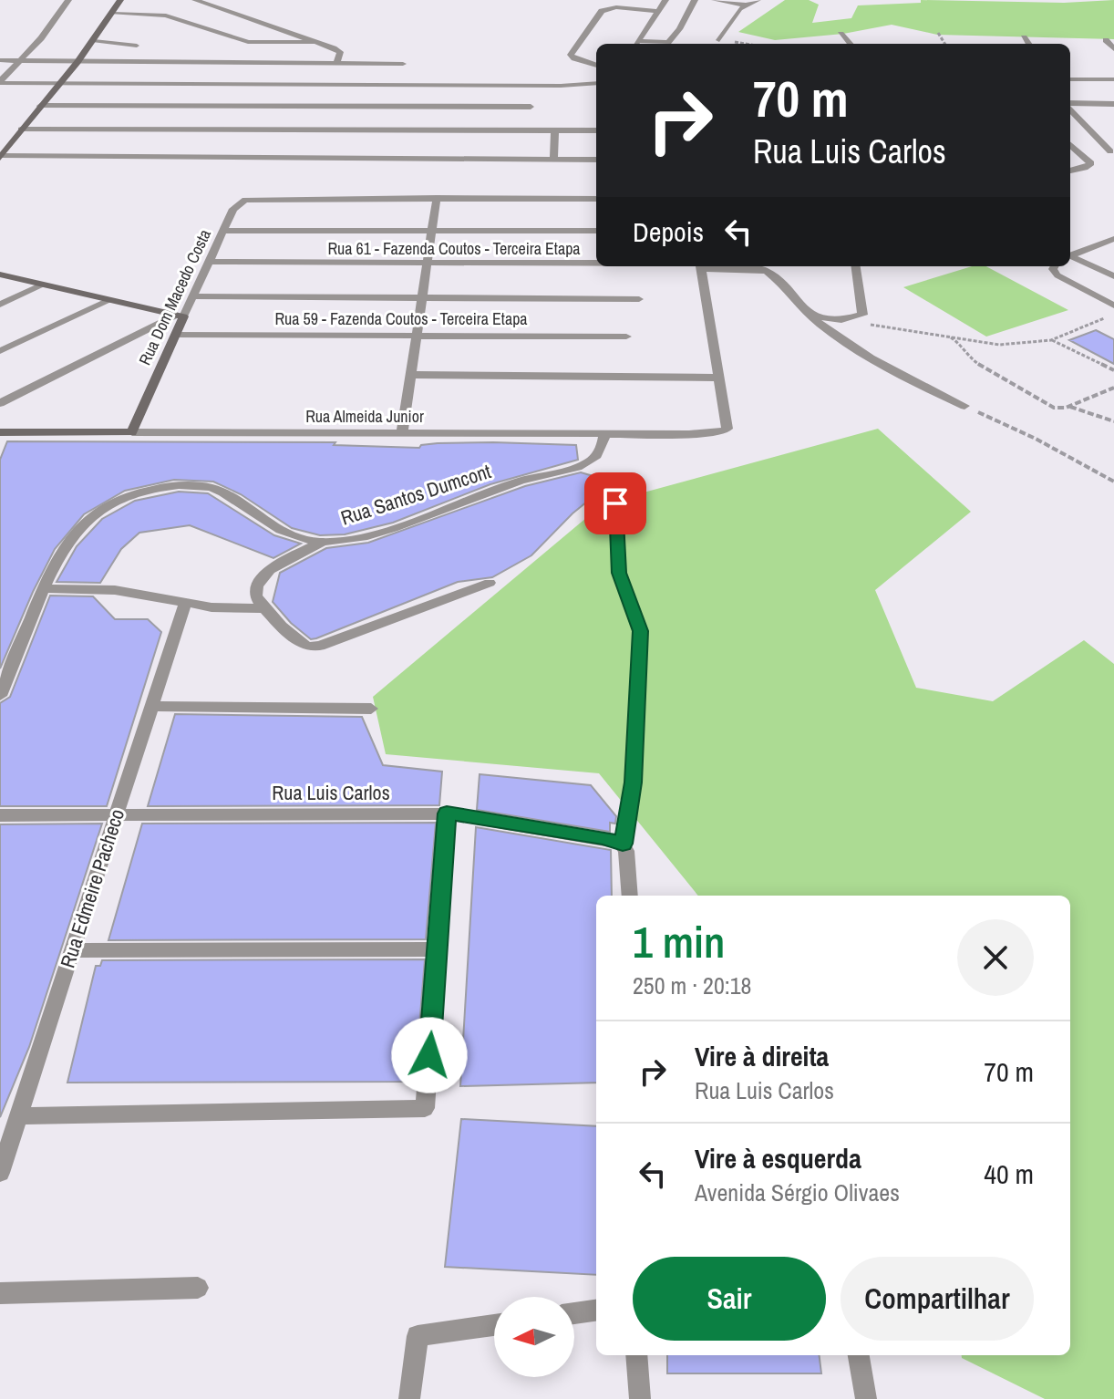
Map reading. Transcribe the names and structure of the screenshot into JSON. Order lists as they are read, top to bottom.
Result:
{
  "streets": {
    "main road": ["Rua Dom Macedo Costa", "Rua Almeida Junior"],
    "street": [
      "Rua 61 - Fazenda Coutos - Terceira Etapa",
      "Rua 59 - Fazenda Coutos - Terceira Etapa",
      "Rua Santos Dumcont",
      "Rua Luis Carlos",
      "Rua Edmeire Pacheco"
    ]
  },
  "crossings": [
    ["Rua 61 - Fazenda Coutos - Terceira Etapa", "Rua Dom Macedo Costa"],
    ["Rua Dom Macedo Costa", "Rua 59 - Fazenda Coutos - Terceira Etapa"],
    ["Rua Dom Macedo Costa", "Rua Almeida Junior"],
    ["Rua Almeida Junior", "Rua Santos Dumcont"],
    ["Rua Luis Carlos", "Rua Edmeire Pacheco"]
  ],
  "north": "left",
  "page": {
    "turn": ["70 m", "Rua Luis Carlos"],
    "then": "Depois",
    "heading": ["1 min", "250 m · 20:18"],
    "list": [
      {
        "name": "Vire à direita",
        "note": "Rua Luis Carlos",
        "value": "70 m"
      },
      {
        "name": "Vire à esquerda",
        "note": "Avenida Sérgio Olivaes",
        "value": "40 m"
      }
    ],
    "buttons": ["Sair", "Compartilhar"]
  }
}
